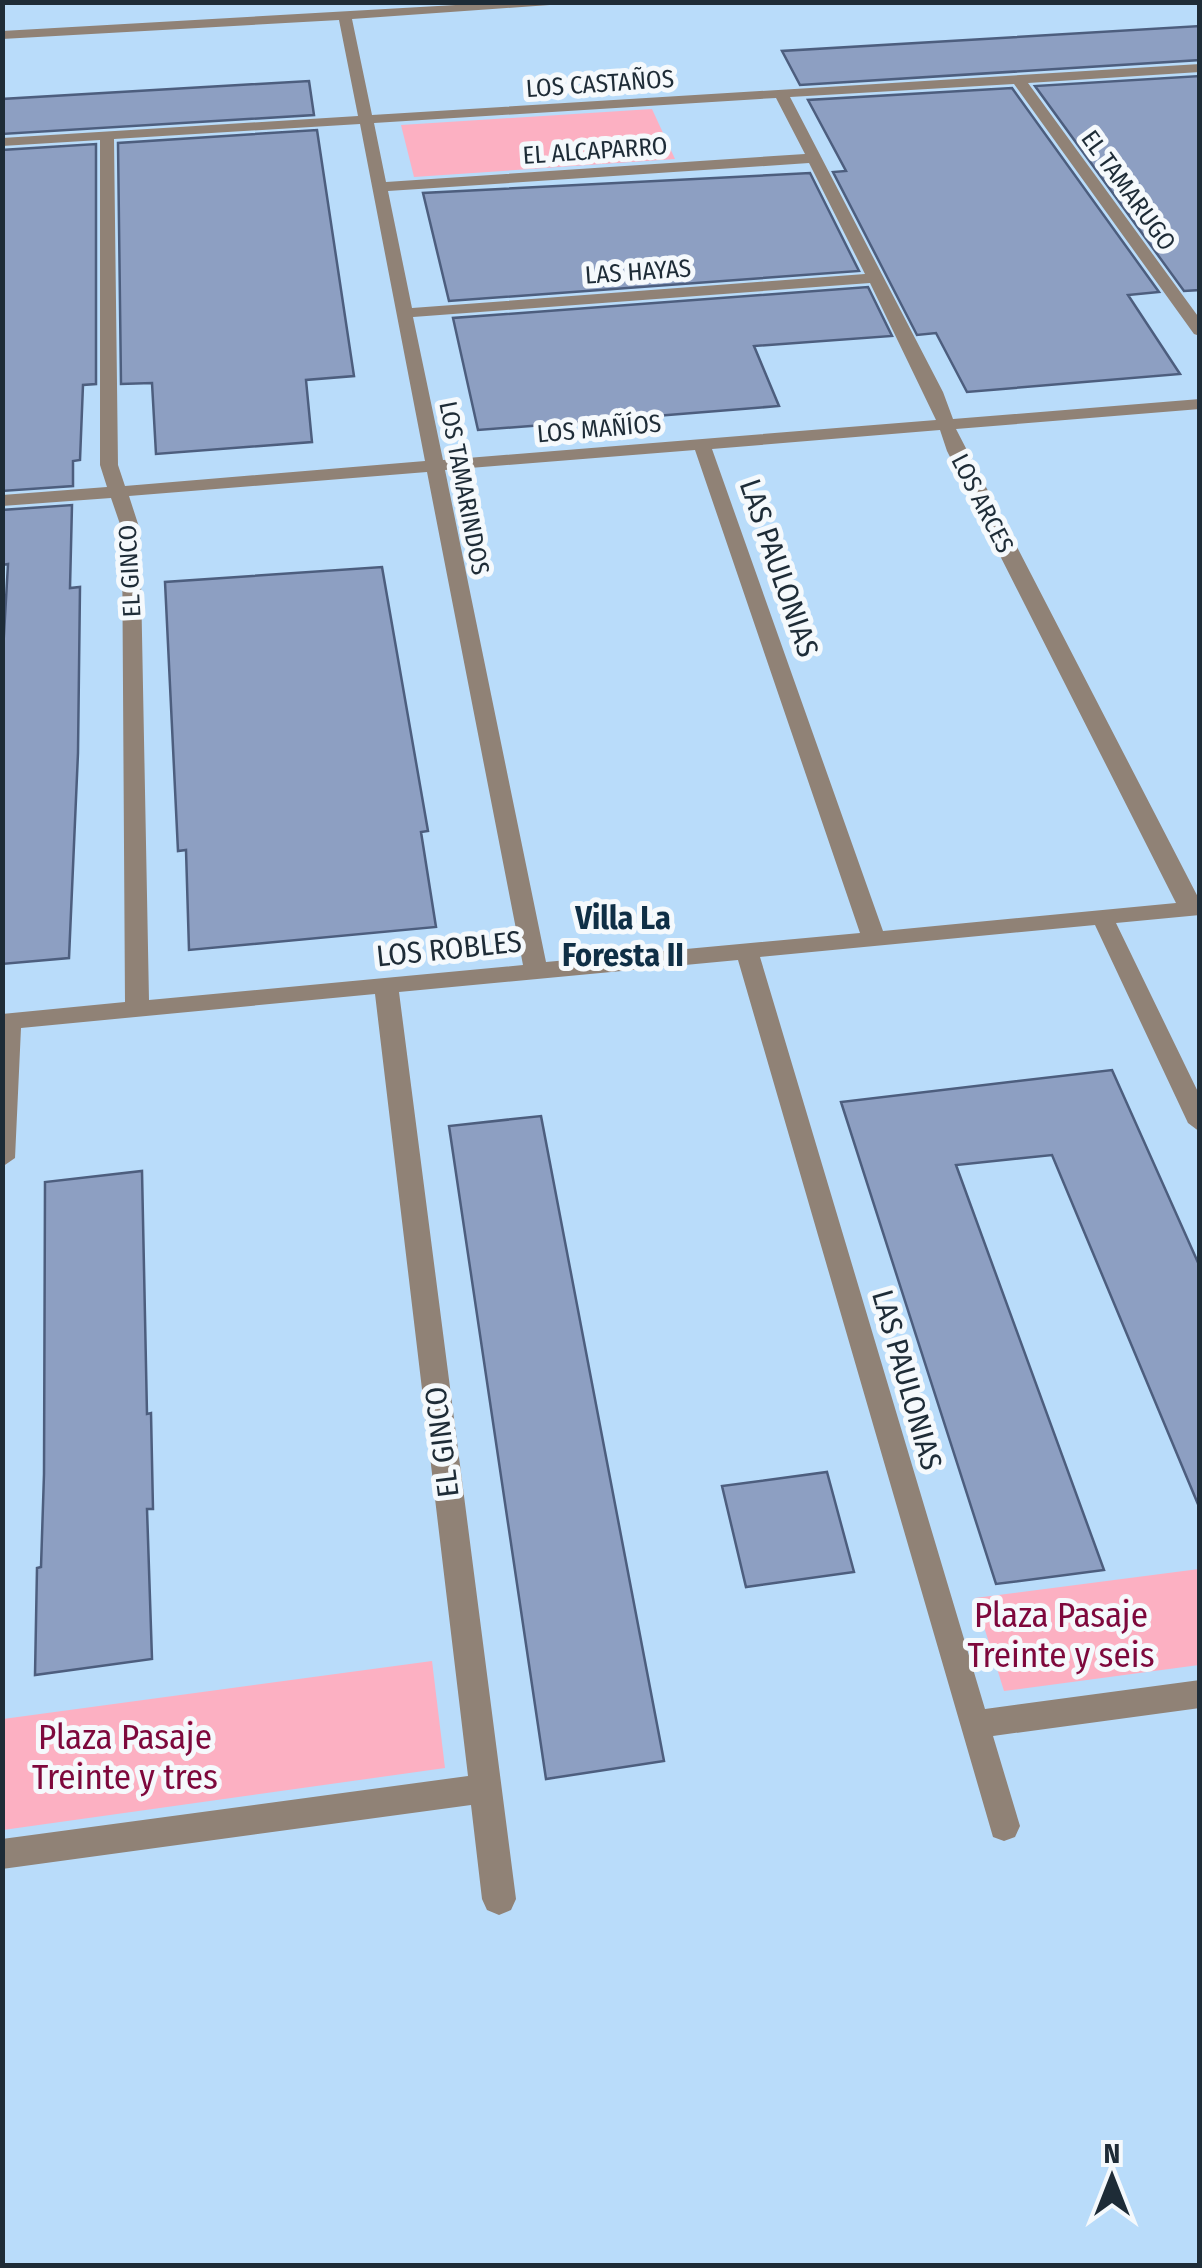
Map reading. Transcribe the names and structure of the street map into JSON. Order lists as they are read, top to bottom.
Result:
{
  "streets": {
    "street": [
      "LOS CASTAÑOS",
      "EL ALCAPARRO",
      "EL TAMARUGO",
      "LAS HAYAS",
      "LOS MAÑÍOS",
      "LOS TAMARINDOS",
      "LOS ARCES",
      "LAS PAULONIAS",
      "EL GINCO",
      "LOS ROBLES"
    ]
  },
  "crossings": [
    ["LOS CASTAÑOS", "EL TAMARUGO"],
    ["LOS CASTAÑOS", "LOS TAMARINDOS"],
    ["LOS CASTAÑOS", "LOS ARCES"],
    ["LOS CASTAÑOS", "EL GINCO"],
    ["EL ALCAPARRO", "LOS TAMARINDOS"],
    ["EL ALCAPARRO", "LOS ARCES"],
    ["LAS HAYAS", "LOS TAMARINDOS"],
    ["LAS HAYAS", "LOS ARCES"],
    ["LOS MAÑÍOS", "LOS TAMARINDOS"],
    ["LOS MAÑÍOS", "LOS ARCES"],
    ["LOS MAÑÍOS", "LAS PAULONIAS"],
    ["LOS MAÑÍOS", "EL GINCO"],
    ["LOS TAMARINDOS", "LOS ROBLES"],
    ["LOS ARCES", "LOS ROBLES"],
    ["LAS PAULONIAS", "LOS ROBLES"],
    ["EL GINCO", "LOS ROBLES"]
  ],
  "districts": ["Villa La Foresta II"],
  "parks": ["Plaza Pasaje Treinte y seis", "Plaza Pasaje Treinte y tres"],
  "north": "top"
}
